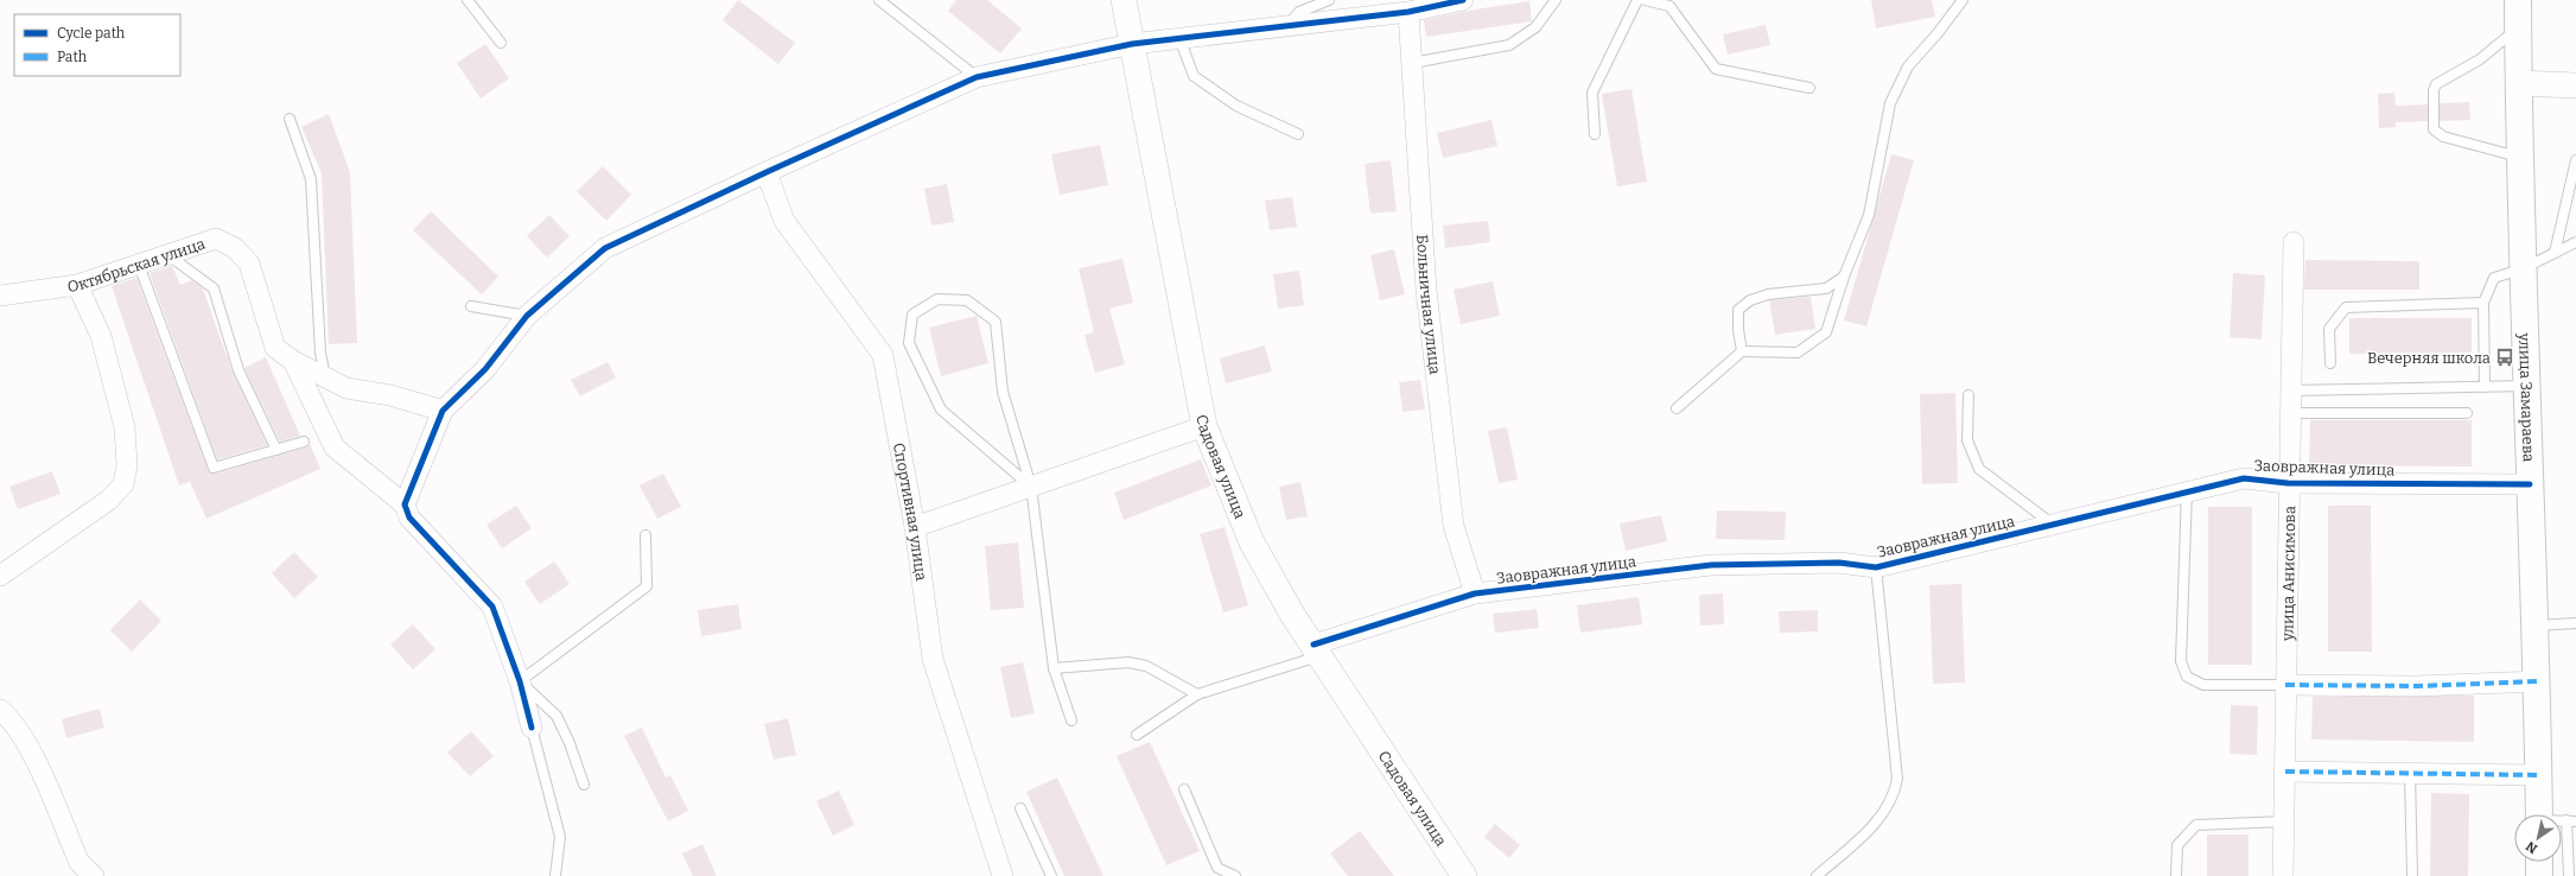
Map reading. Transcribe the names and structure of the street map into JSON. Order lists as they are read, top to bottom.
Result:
{
  "streets": {
    "main road": ["улица Замараева"],
    "street": [
      "Октябрьская улица",
      "Больничная улица",
      "Садовая улица",
      "Заовражная улица",
      "Спортивная улица",
      "улица Анисимова"
    ]
  },
  "crossings": [
    ["Больничная улица", "Заовражная улица"],
    ["улица Замараева", "Заовражная улица"],
    ["Садовая улица", "Заовражная улица"],
    ["Заовражная улица", "улица Анисимова"]
  ],
  "places": {
    "bus stop": ["Вечерняя школа"]
  },
  "legend": ["Cycle path", "Path"],
  "north": "bottom left"
}
